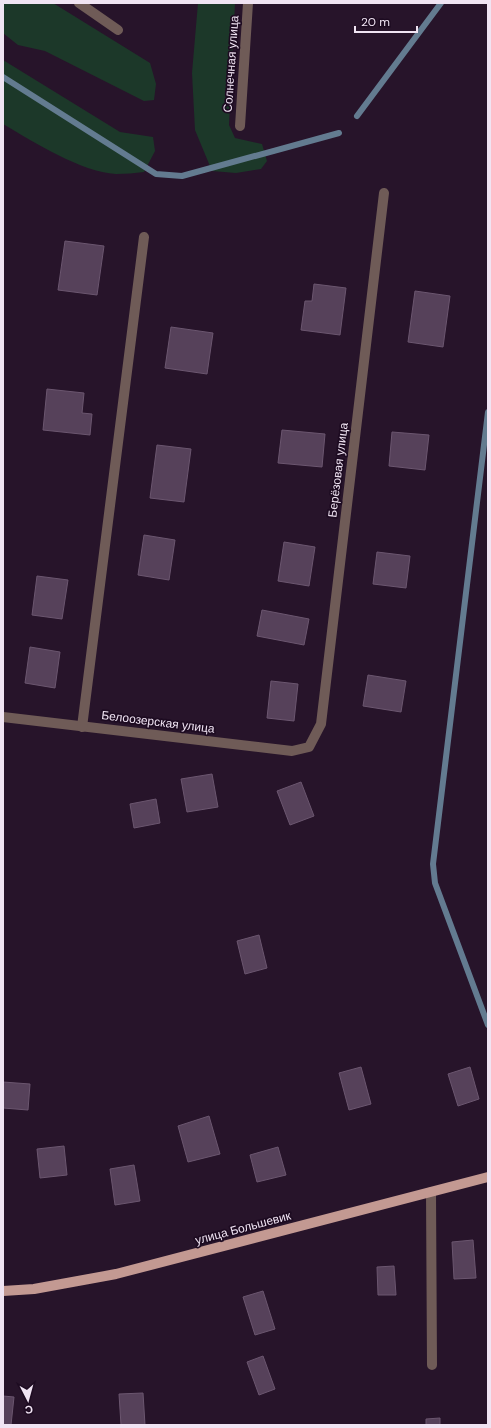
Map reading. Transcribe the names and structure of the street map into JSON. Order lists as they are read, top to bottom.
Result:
{
  "streets": {
    "main road": ["улица Большевик"],
    "street": ["Солнечная улица", "Берёзовая улица", "Белоозерская улица"]
  },
  "crossings": [
    ["Берёзовая улица", "Белоозерская улица"]
  ],
  "scale_bar": "20 m",
  "north": "bottom"
}
